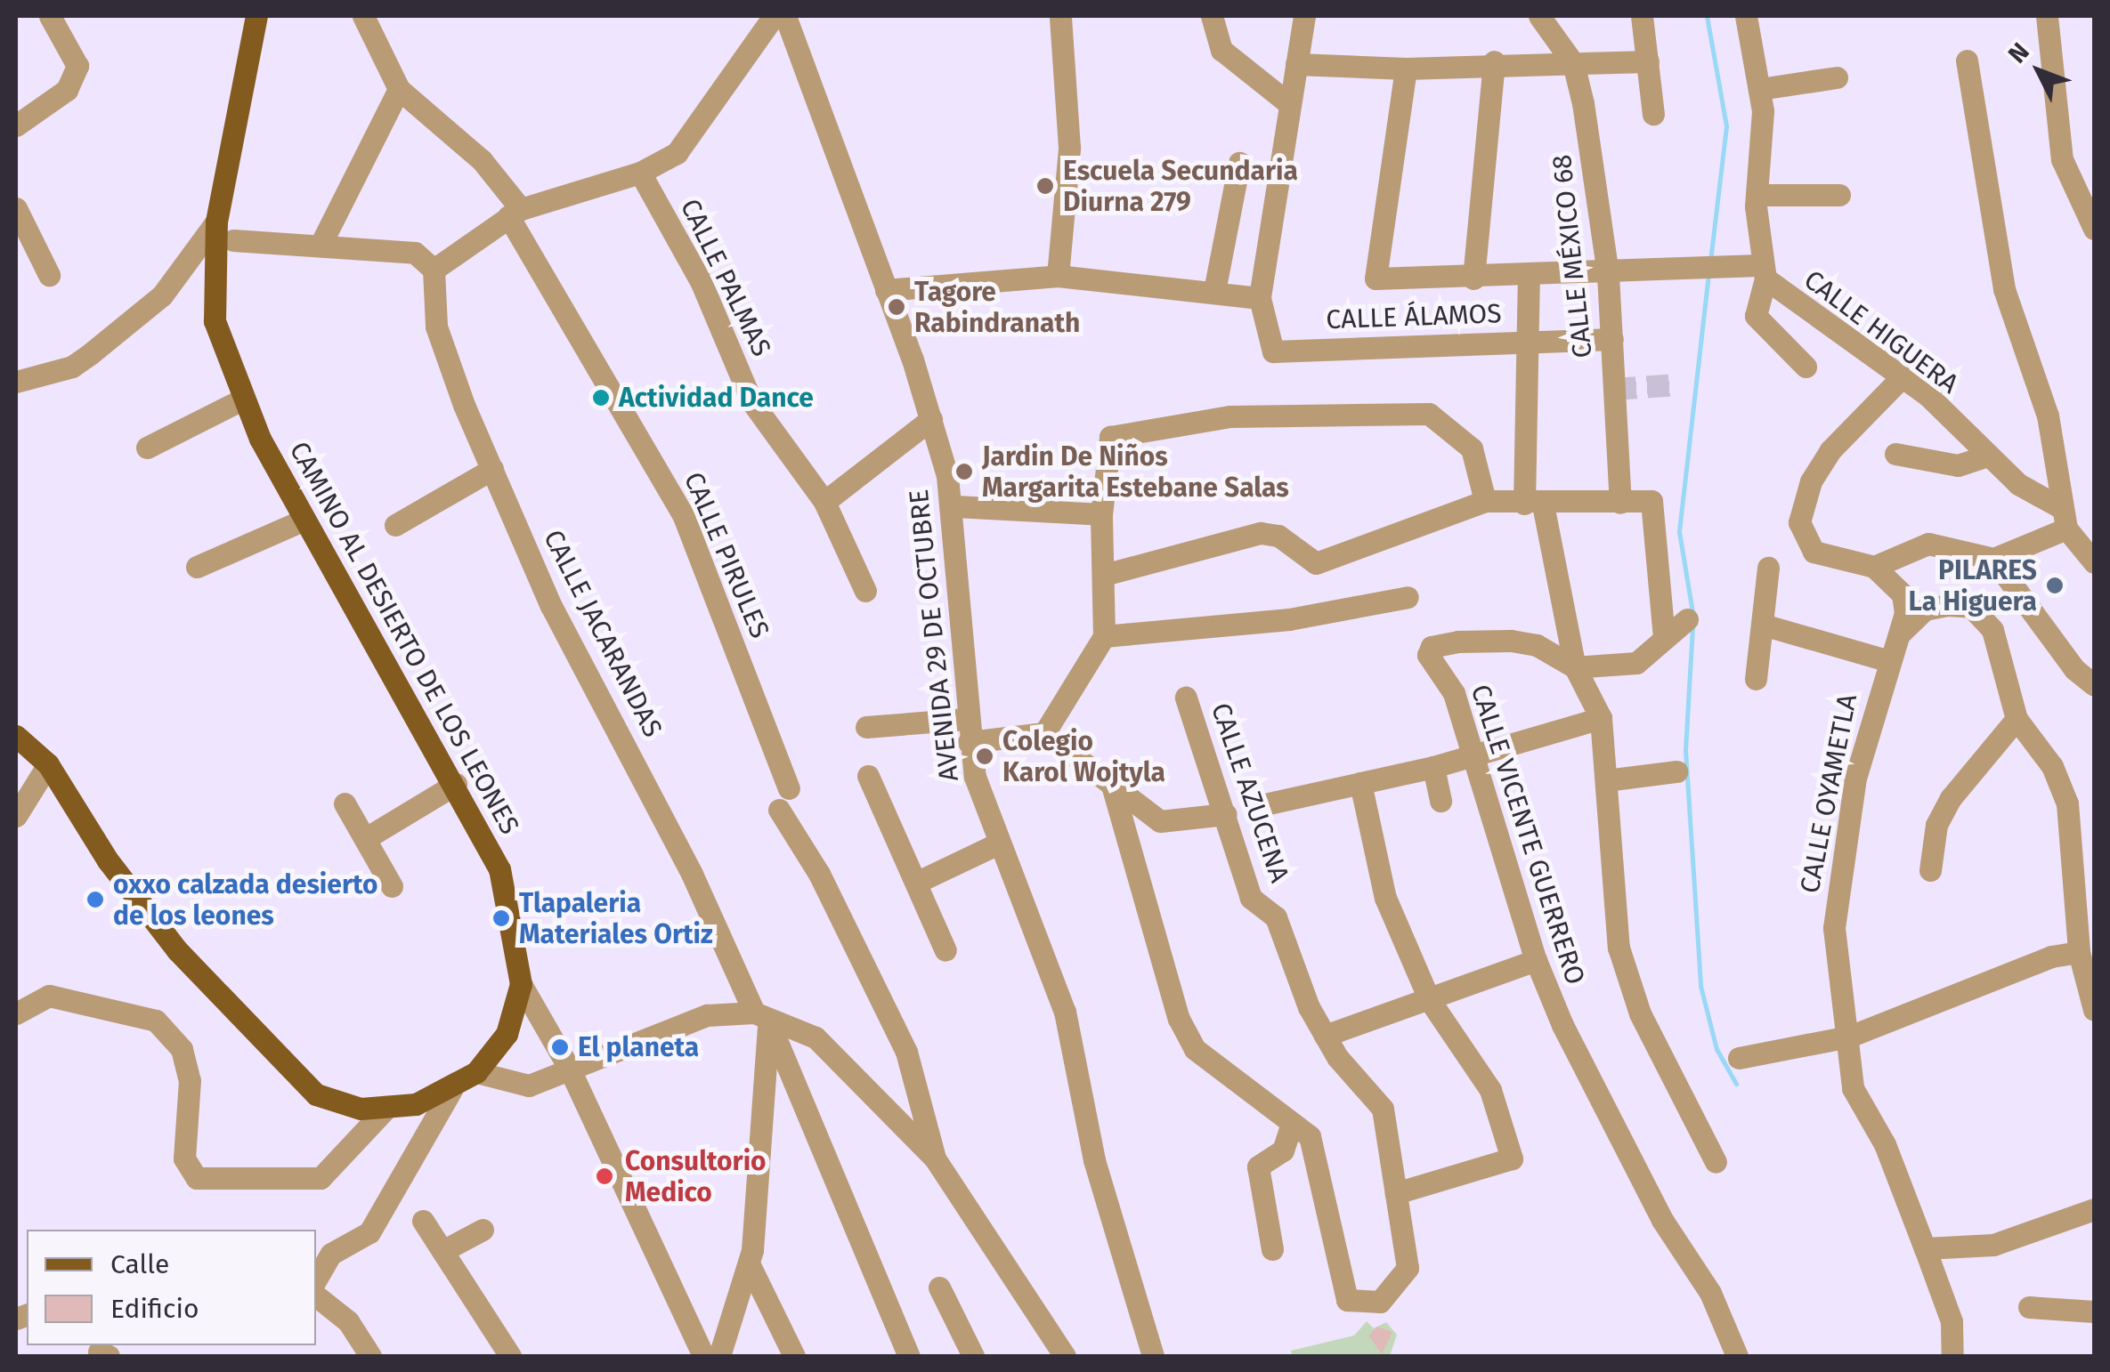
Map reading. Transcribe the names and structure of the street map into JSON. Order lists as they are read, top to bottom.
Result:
{
  "streets": {
    "main road": ["CAMINO AL DESIERTO DE LOS LEONES"],
    "street": [
      "CALLE MÉXICO 68",
      "CALLE PALMAS",
      "CALLE ÁLAMOS",
      "CALLE HIGUERA",
      "CALLE PIRULES",
      "CALLE JACARANDAS",
      "AVENIDA 29 DE OCTUBRE",
      "CALLE AZUCENA",
      "CALLE OYAMETLA",
      "CALLE VICENTE GUERRERO"
    ]
  },
  "crossings": [
    ["CALLE MÉXICO 68", "CALLE ÁLAMOS"]
  ],
  "places": [
    "Escuela Secundaria Diurna 279",
    "Tagore Rabindranath",
    "Actividad Dance",
    "Jardin De Niños Margarita Estebane Salas",
    "PILARES La Higuera",
    "Colegio Karol Wojtyla",
    "oxxo calzada desierto de los leones",
    "Tlapaleria Materiales Ortiz",
    "El planeta",
    "Consultorio Medico"
  ],
  "legend": ["Calle", "Edificio"],
  "north": "top left"
}
